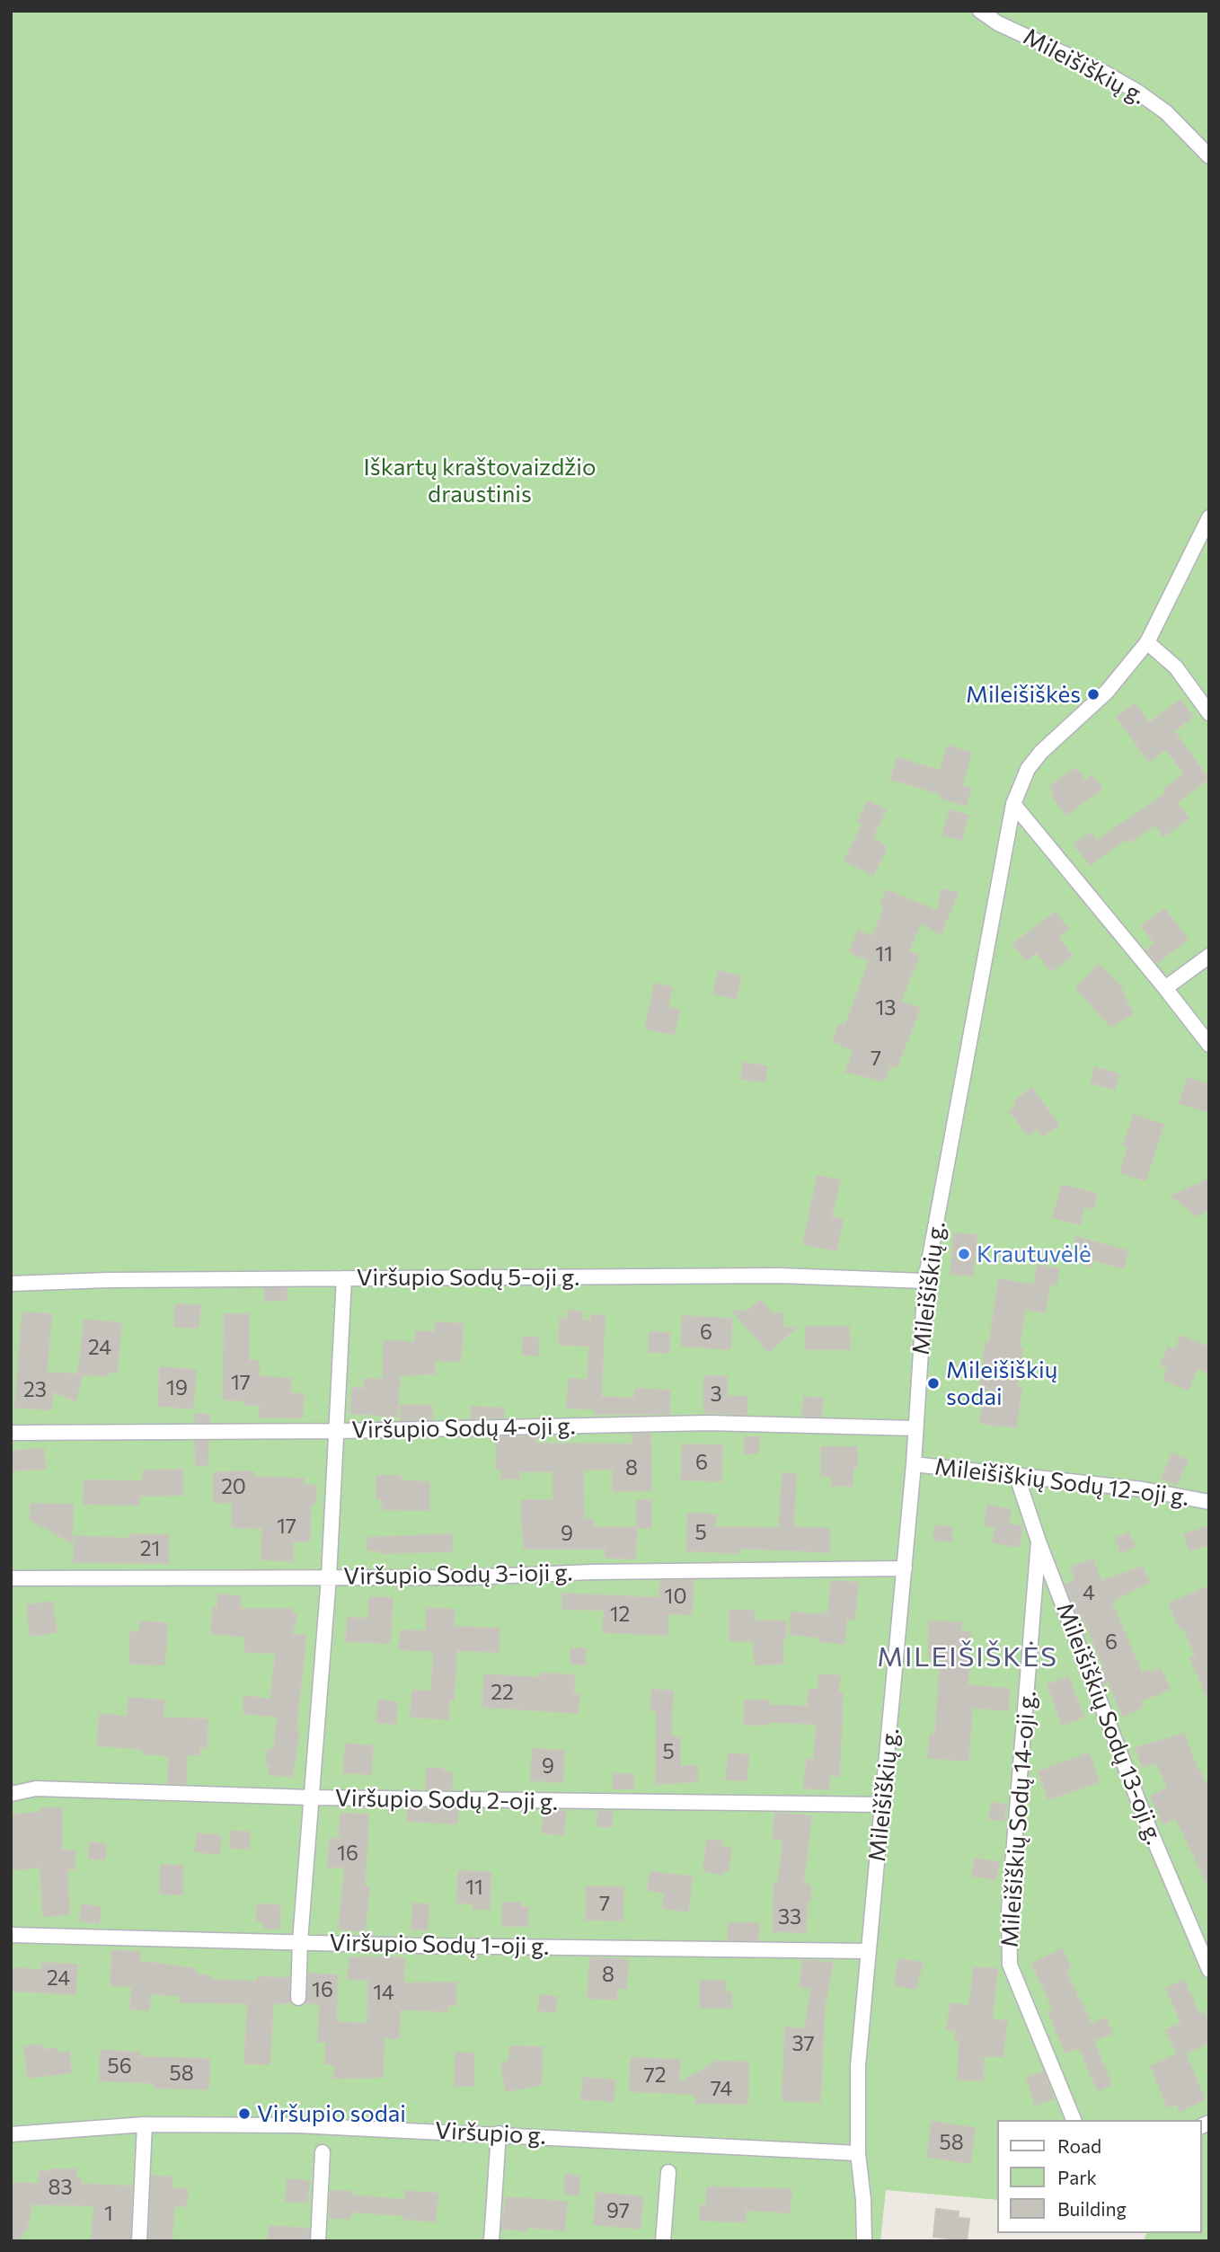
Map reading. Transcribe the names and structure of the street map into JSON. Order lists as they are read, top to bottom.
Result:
{
  "streets": {
    "street": [
      "Mileišiškių g.",
      "Viršupio Sodų 5-oji g.",
      "Viršupio Sodų 4-oji g.",
      "Mileišiškių Sodų 12-oji g.",
      "Viršupio Sodų 3-ioji g.",
      "Mileišiškių Sodų 13-oji g.",
      "Viršupio Sodų 2-oji g.",
      "Mileišiškių Sodų 14-oji g.",
      "Viršupio Sodų 1-oji g.",
      "Viršupio g."
    ]
  },
  "crossings": [
    ["Mileišiškių g.", "Viršupio Sodų 5-oji g."],
    ["Mileišiškių g.", "Viršupio Sodų 4-oji g."],
    ["Mileišiškių g.", "Mileišiškių Sodų 12-oji g."],
    ["Mileišiškių g.", "Viršupio Sodų 3-ioji g."],
    ["Mileišiškių g.", "Viršupio Sodų 2-oji g."],
    ["Mileišiškių g.", "Viršupio Sodų 1-oji g."],
    ["Mileišiškių g.", "Viršupio g."],
    ["Mileišiškių Sodų 12-oji g.", "Mileišiškių Sodų 13-oji g."],
    ["Mileišiškių Sodų 13-oji g.", "Mileišiškių Sodų 14-oji g."]
  ],
  "districts": ["MILEIŠIŠKĖS"],
  "parks": ["Iškartų kraštovaizdžio draustinis"],
  "places": [
    "Mileišiškės",
    "Krautuvėlė",
    "Mileišiškių sodai",
    "Viršupio sodai"
  ],
  "house_numbers": [
    "11",
    "13",
    "7",
    "6",
    "24",
    "17",
    "19",
    "23",
    "3",
    "6",
    "8",
    "20",
    "17",
    "5",
    "9",
    "21",
    "4",
    "10",
    "12",
    "6",
    "22",
    "5",
    "9",
    "16",
    "11",
    "7",
    "33",
    "8",
    "24",
    "16",
    "14",
    "37",
    "56",
    "58",
    "72",
    "74",
    "58",
    "83",
    "97",
    "1"
  ],
  "legend": ["Road", "Park", "Building"]
}
